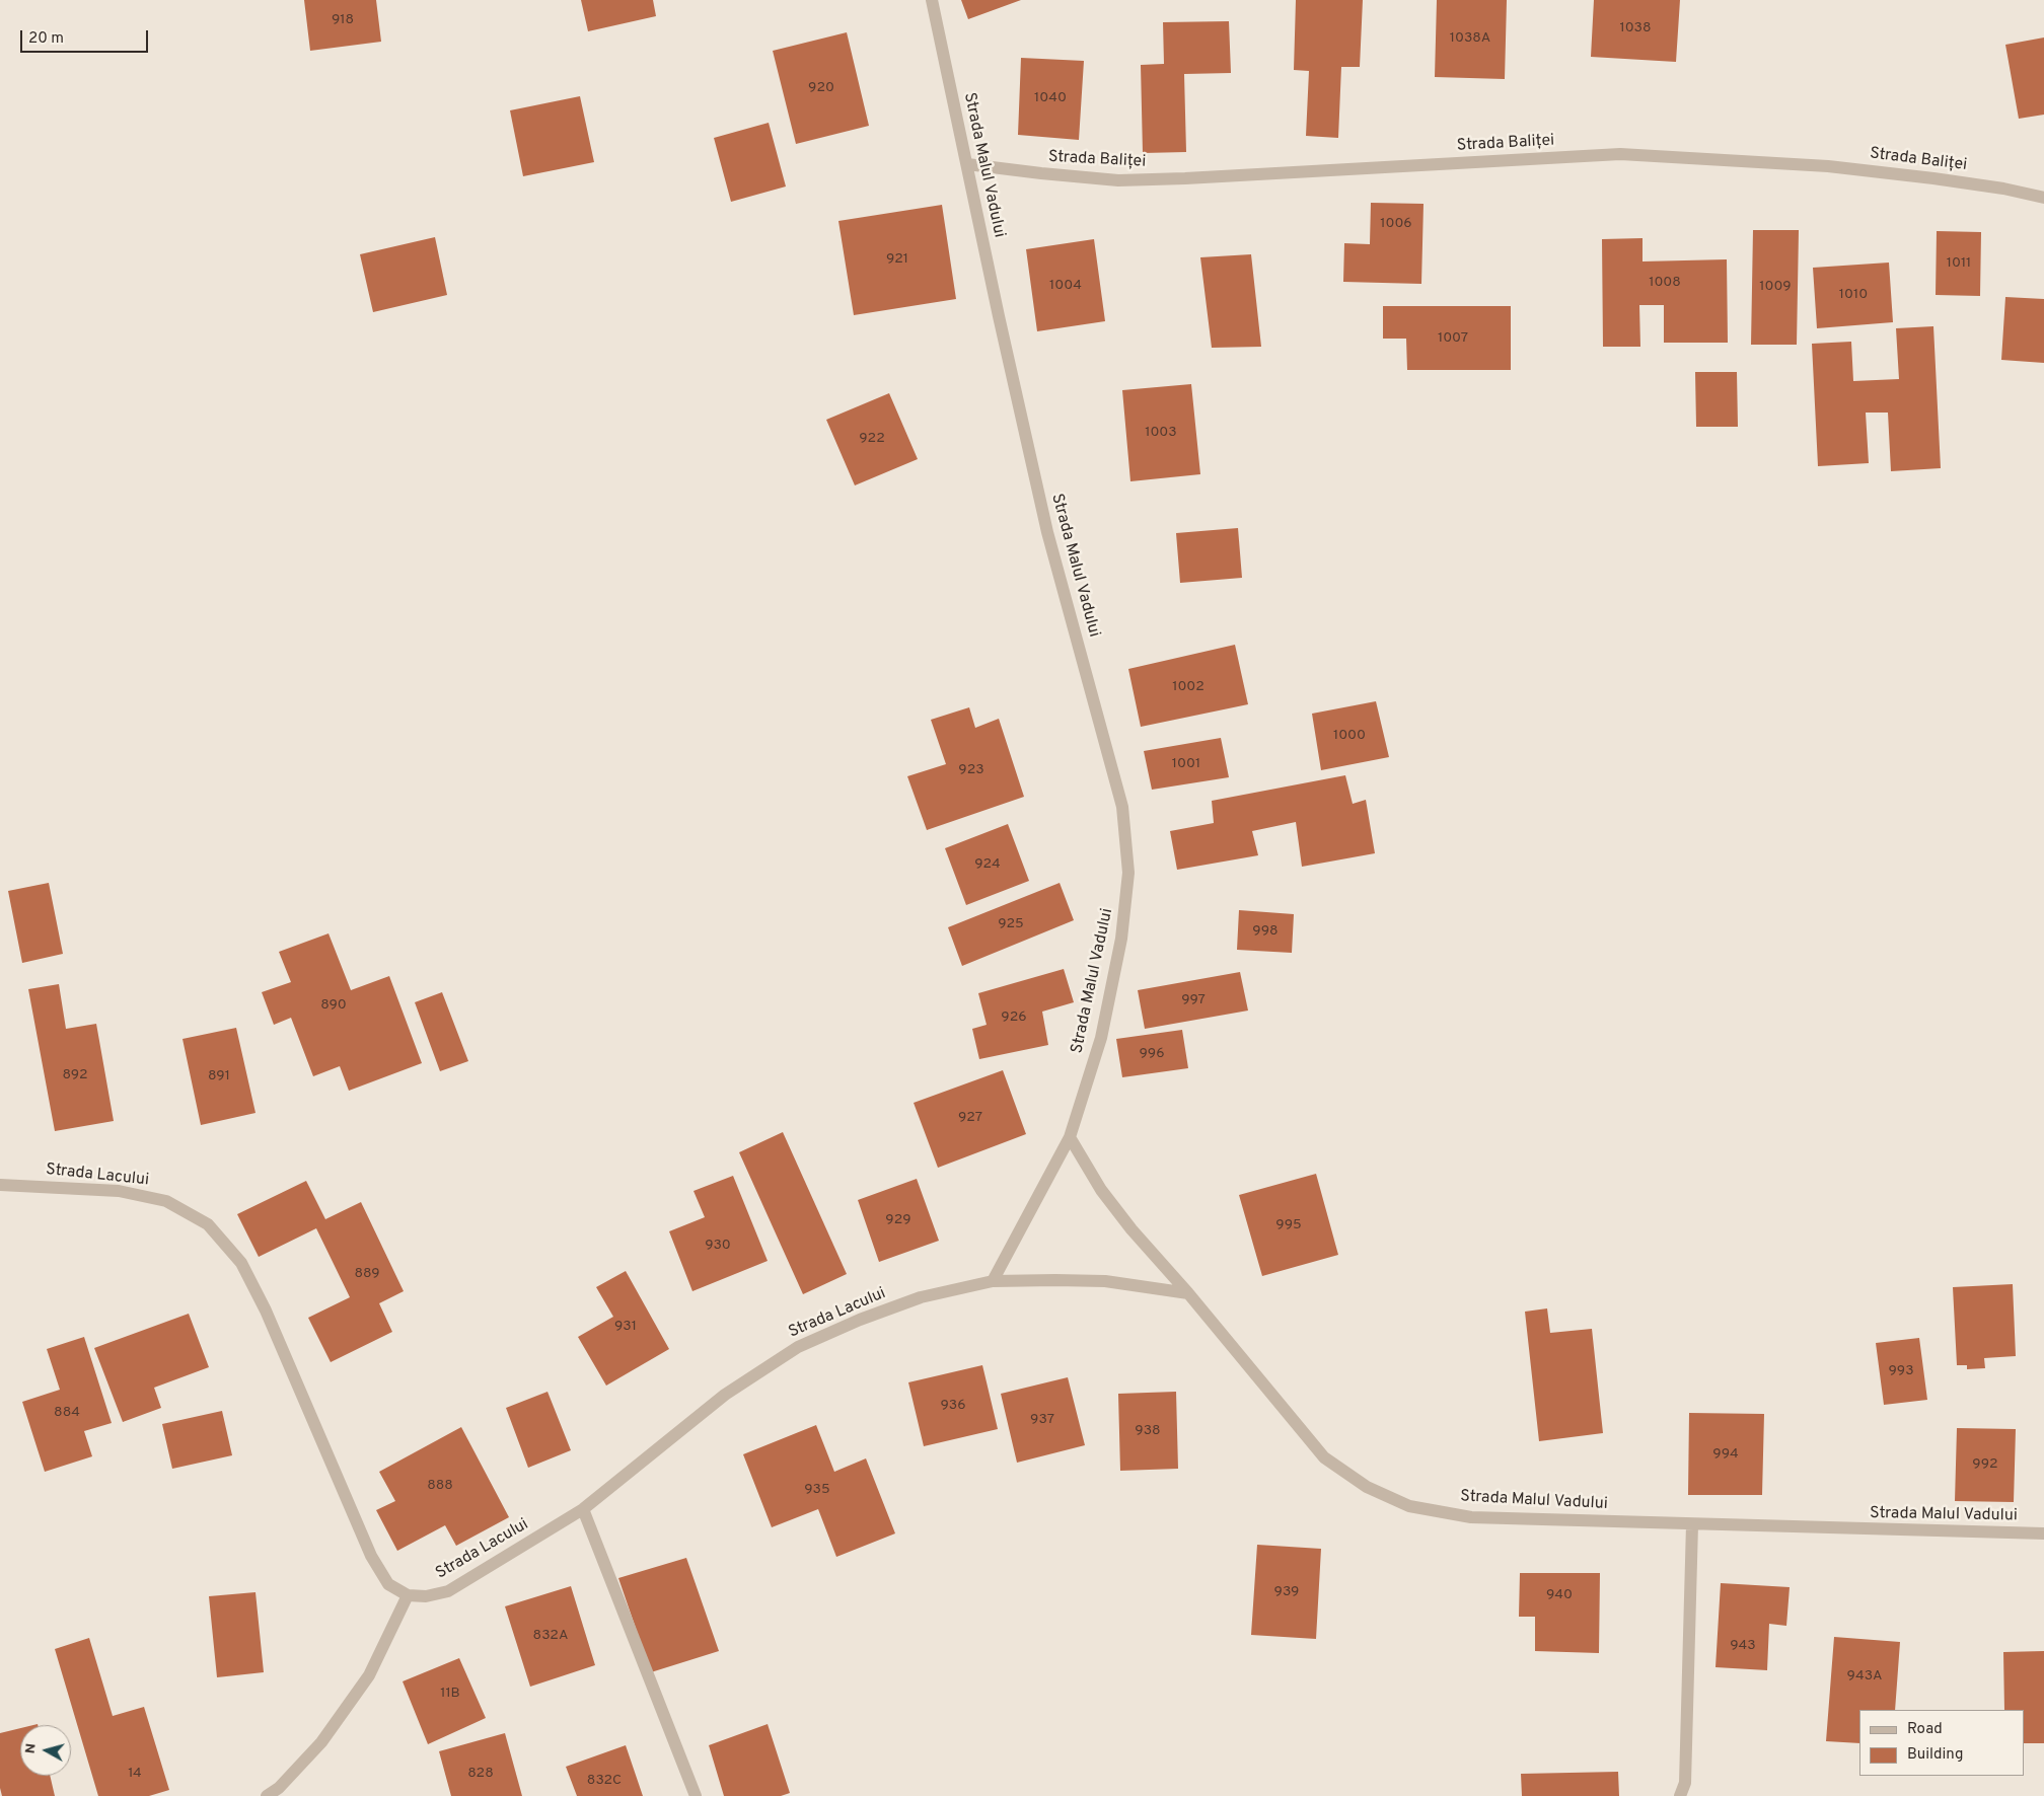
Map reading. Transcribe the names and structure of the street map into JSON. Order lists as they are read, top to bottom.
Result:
{
  "streets": {
    "street": ["Strada Baliței", "Strada Malul Vadului", "Strada Lacului"]
  },
  "crossings": [
    ["Strada Baliței", "Strada Malul Vadului"],
    ["Strada Malul Vadului", "Strada Lacului"]
  ],
  "house_numbers": [
    "918",
    "1038",
    "1038A",
    "920",
    "1040",
    "1006",
    "921",
    "1011",
    "1008",
    "1004",
    "1009",
    "1010",
    "1007",
    "1003",
    "922",
    "1002",
    "1000",
    "1001",
    "923",
    "924",
    "925",
    "998",
    "997",
    "890",
    "926",
    "996",
    "892",
    "891",
    "927",
    "929",
    "995",
    "930",
    "889",
    "931",
    "993",
    "936",
    "884",
    "937",
    "938",
    "994",
    "992",
    "888",
    "935",
    "939",
    "940",
    "832A",
    "943",
    "943A",
    "11B",
    "14",
    "828",
    "832C"
  ],
  "legend": ["Road", "Building"],
  "scale_bar": "20 m",
  "north": "left"
}
